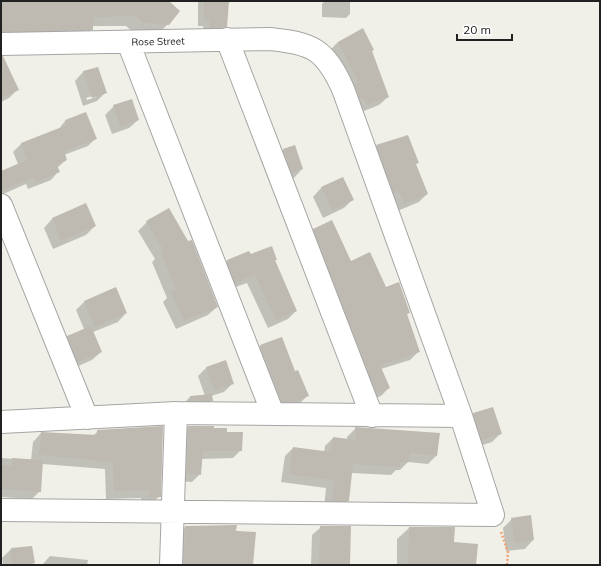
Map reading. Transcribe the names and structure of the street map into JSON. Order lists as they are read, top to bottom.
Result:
{
  "streets": {
    "street": ["Rose Street"]
  },
  "scale_bar": "20 m"
}
